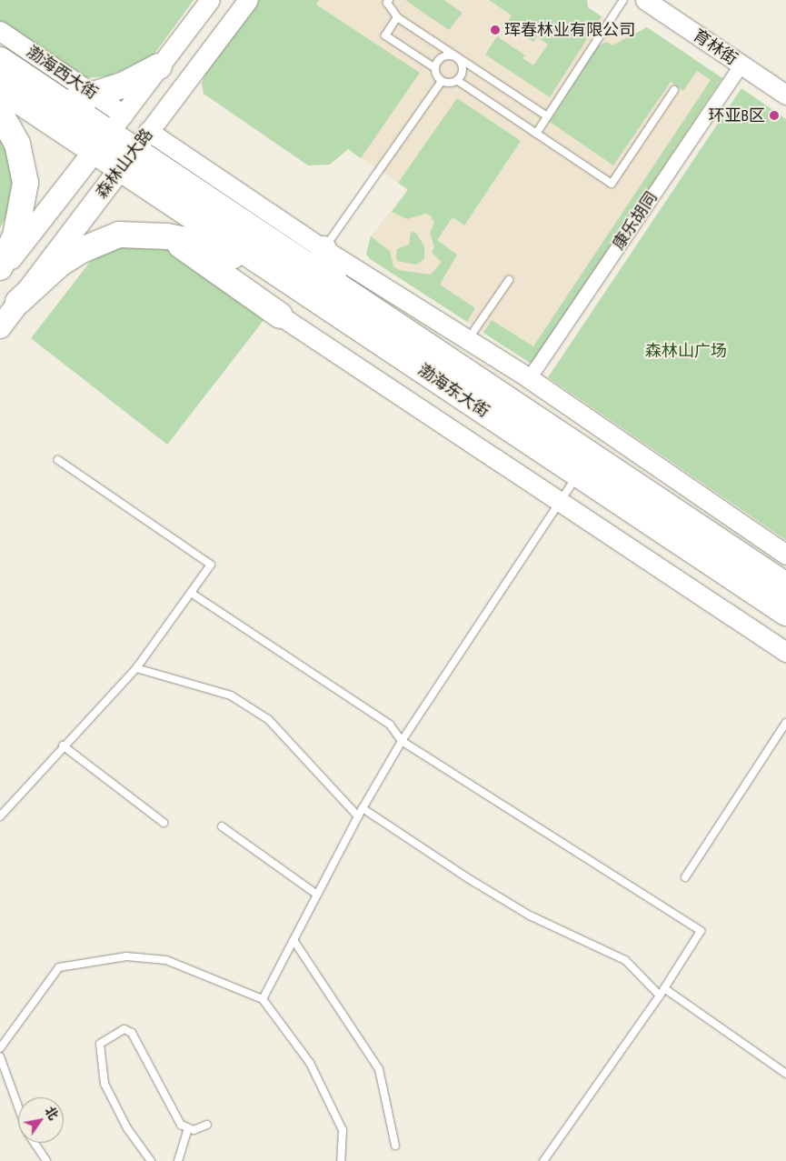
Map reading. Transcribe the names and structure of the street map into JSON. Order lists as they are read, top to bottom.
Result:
{
  "streets": {
    "highway": ["渤海西大街", "渤海东大街"],
    "main road": ["森林山大路"],
    "street": ["育林街", "康乐胡同"]
  },
  "crossings": [
    ["育林街", "康乐胡同"],
    ["渤海西大街", "森林山大路"],
    ["渤海西大街", "渤海东大街"],
    ["森林山大路", "渤海东大街"]
  ],
  "parks": ["森林山广场"],
  "places": ["珲春林业有限公司", "环亚B区"],
  "north": "top right"
}
